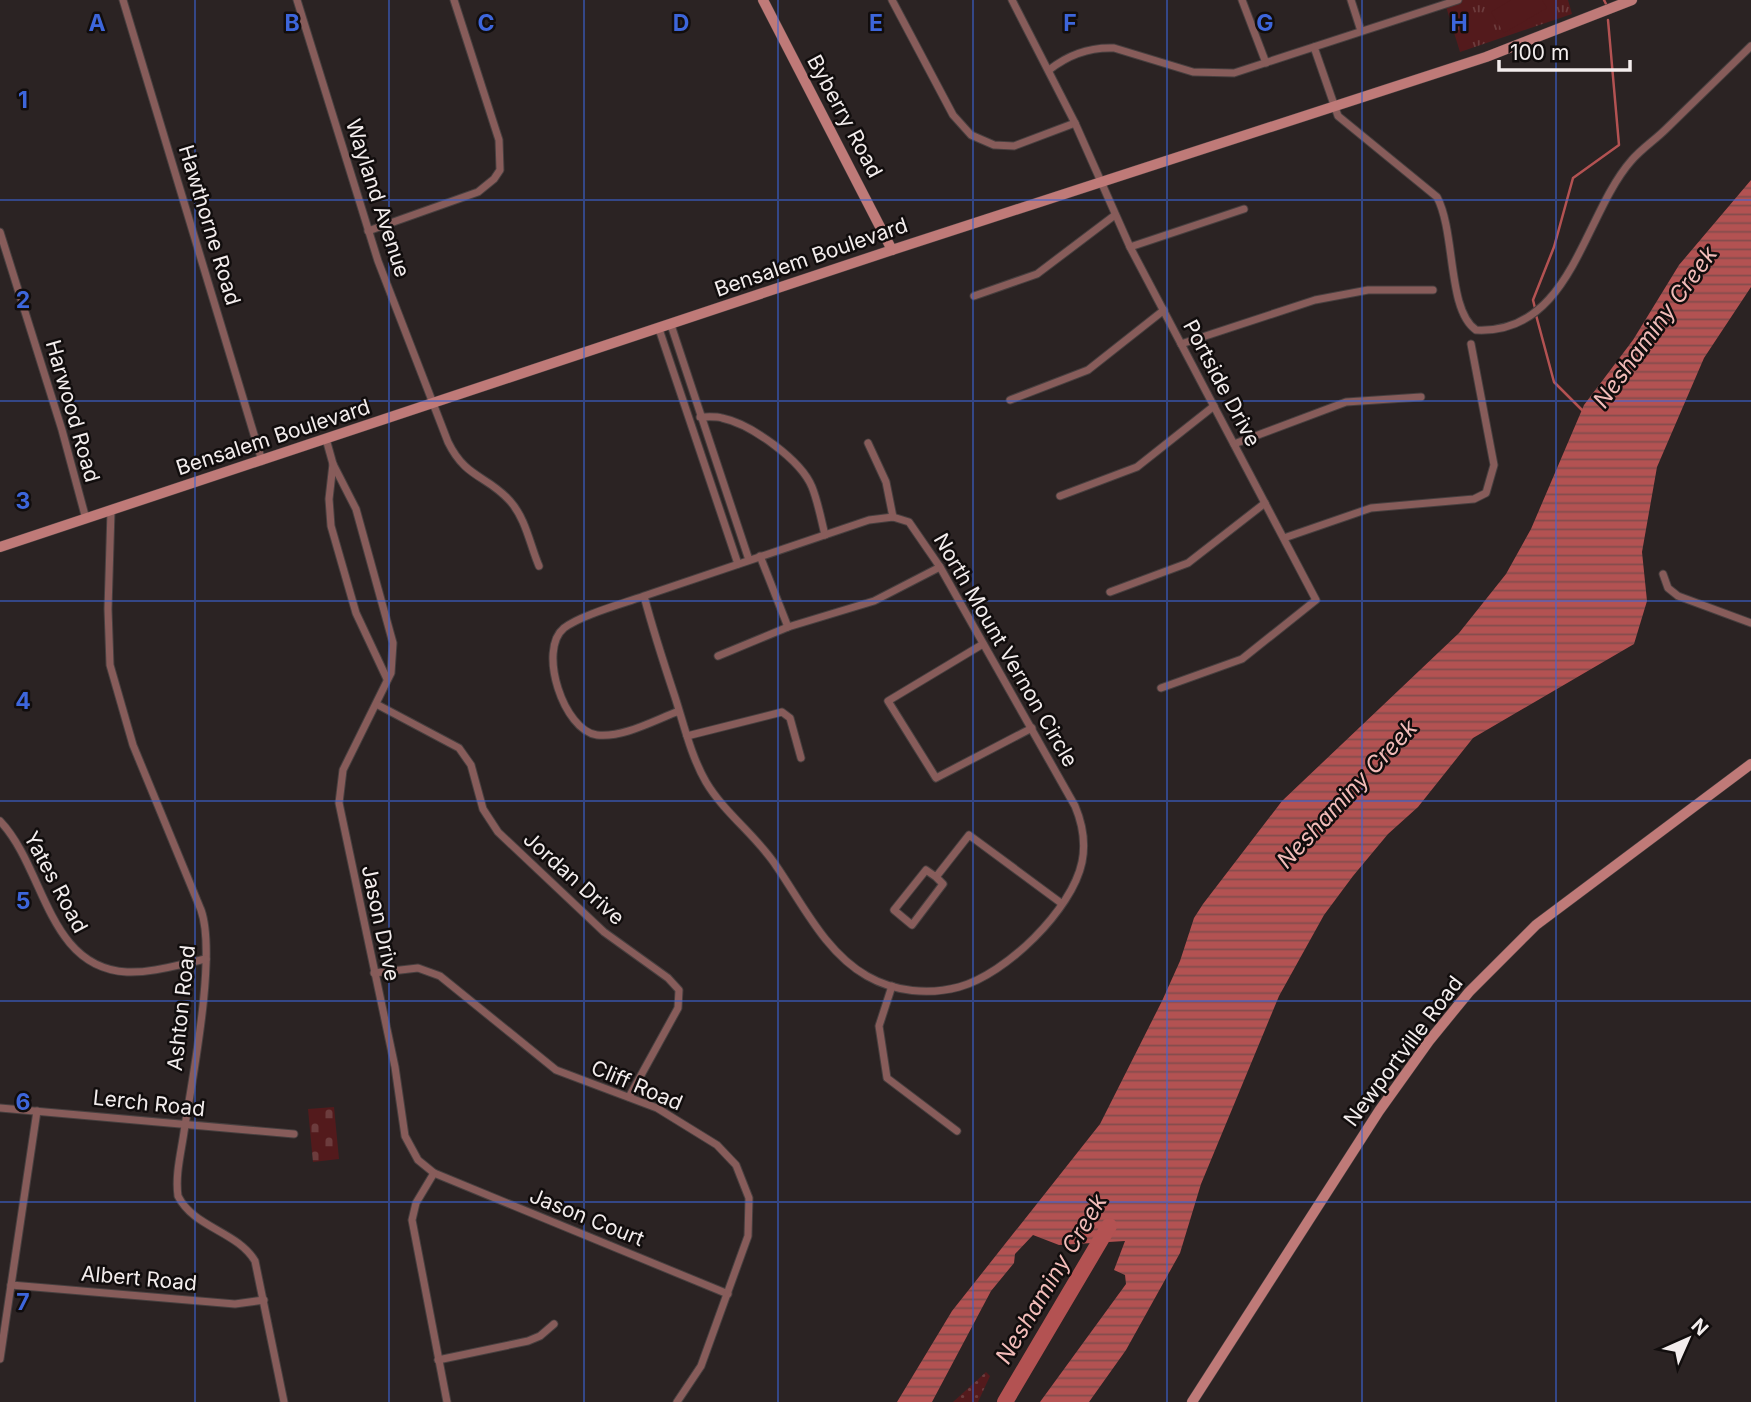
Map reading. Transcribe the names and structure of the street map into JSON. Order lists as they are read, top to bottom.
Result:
{
  "streets": {
    "main road": ["Byberry Road", "Bensalem Boulevard", "Newportville Road"],
    "street": [
      "Wayland Avenue",
      "Hawthorne Road",
      "Portside Drive",
      "Harwood Road",
      "North Mount Vernon Circle",
      "Jordan Drive",
      "Yates Road",
      "Jason Drive",
      "Ashton Road",
      "Cliff Road",
      "Lerch Road",
      "Jason Court",
      "Albert Road"
    ]
  },
  "crossings": [
    ["Byberry Road", "Bensalem Boulevard"],
    ["Wayland Avenue", "Bensalem Boulevard"],
    ["Hawthorne Road", "Bensalem Boulevard"],
    ["Bensalem Boulevard", "Portside Drive"],
    ["Bensalem Boulevard", "Harwood Road"],
    ["Bensalem Boulevard", "Jason Drive"],
    ["Bensalem Boulevard", "Ashton Road"],
    ["Jordan Drive", "Jason Drive"],
    ["Jordan Drive", "Cliff Road"],
    ["Yates Road", "Ashton Road"],
    ["Jason Drive", "Cliff Road"],
    ["Jason Drive", "Jason Court"],
    ["Ashton Road", "Lerch Road"],
    ["Ashton Road", "Albert Road"],
    ["Cliff Road", "Jason Court"]
  ],
  "water": ["Neshaminy Creek"],
  "scale_bar": "100 m",
  "north": "top right",
  "grid": {
    "columns": [
      "A",
      "B",
      "C",
      "D",
      "E",
      "F",
      "G",
      "H"
    ],
    "rows": [
      "1",
      "2",
      "3",
      "4",
      "5",
      "6",
      "7"
    ]
  }
}
